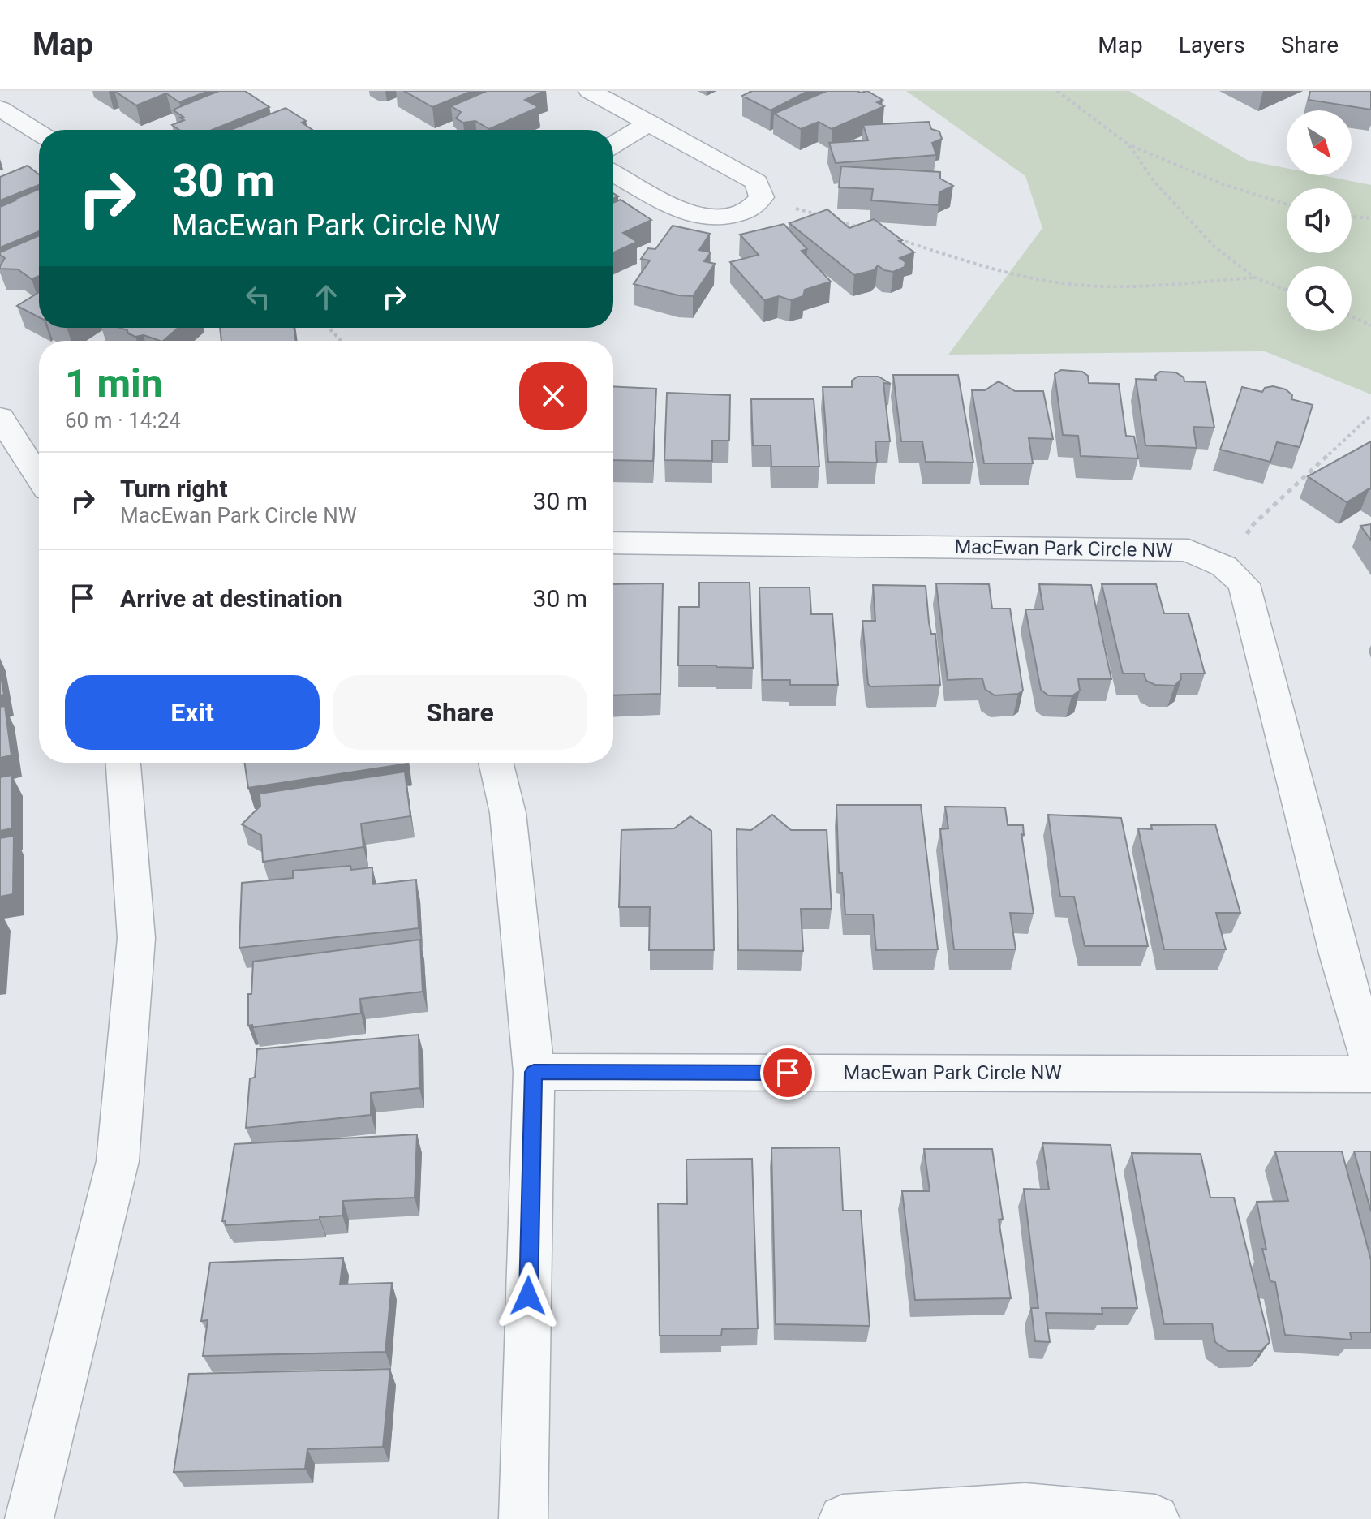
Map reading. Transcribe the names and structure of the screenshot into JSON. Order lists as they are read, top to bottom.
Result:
{
  "streets": {
    "street": ["MacEwan Park Circle NW"]
  },
  "north": "bottom right",
  "page": {
    "header": "Map",
    "nav": ["Map", "Layers", "Share"],
    "turn": ["30 m", "MacEwan Park Circle NW"],
    "heading": ["1 min", "60 m · 14:24"],
    "list": [
      {
        "name": "Turn right",
        "note": "MacEwan Park Circle NW",
        "value": "30 m"
      },
      {
        "name": "Arrive at destination",
        "value": "30 m"
      }
    ],
    "buttons": ["Exit", "Share"]
  }
}
